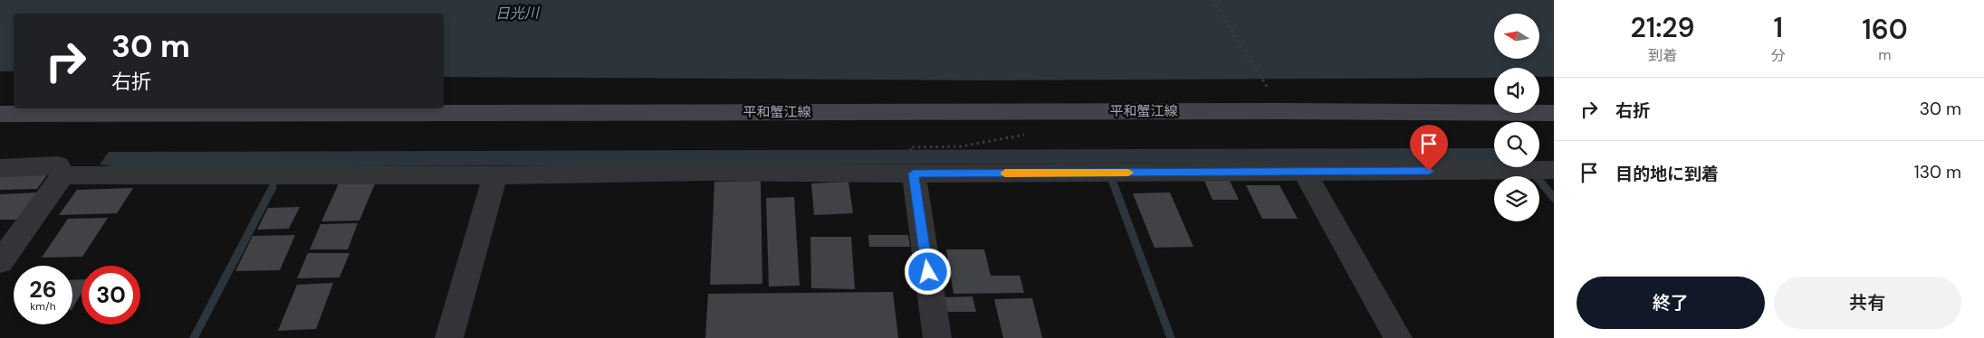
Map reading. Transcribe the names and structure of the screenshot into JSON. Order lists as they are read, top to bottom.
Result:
{
  "streets": {
    "main road": ["平和蟹江線"]
  },
  "water": ["日光川"],
  "north": "left",
  "page": {
    "eta": [
      "21:29",
      "到着",
      "1",
      "分",
      "160",
      "m"
    ],
    "turn": ["30 m", "右折"],
    "list": [
      {
        "name": "右折",
        "value": "30 m"
      },
      {
        "name": "目的地に到着",
        "value": "130 m"
      }
    ],
    "speed": "26 km/h",
    "limit": "30",
    "buttons": ["終了", "共有"]
  }
}
